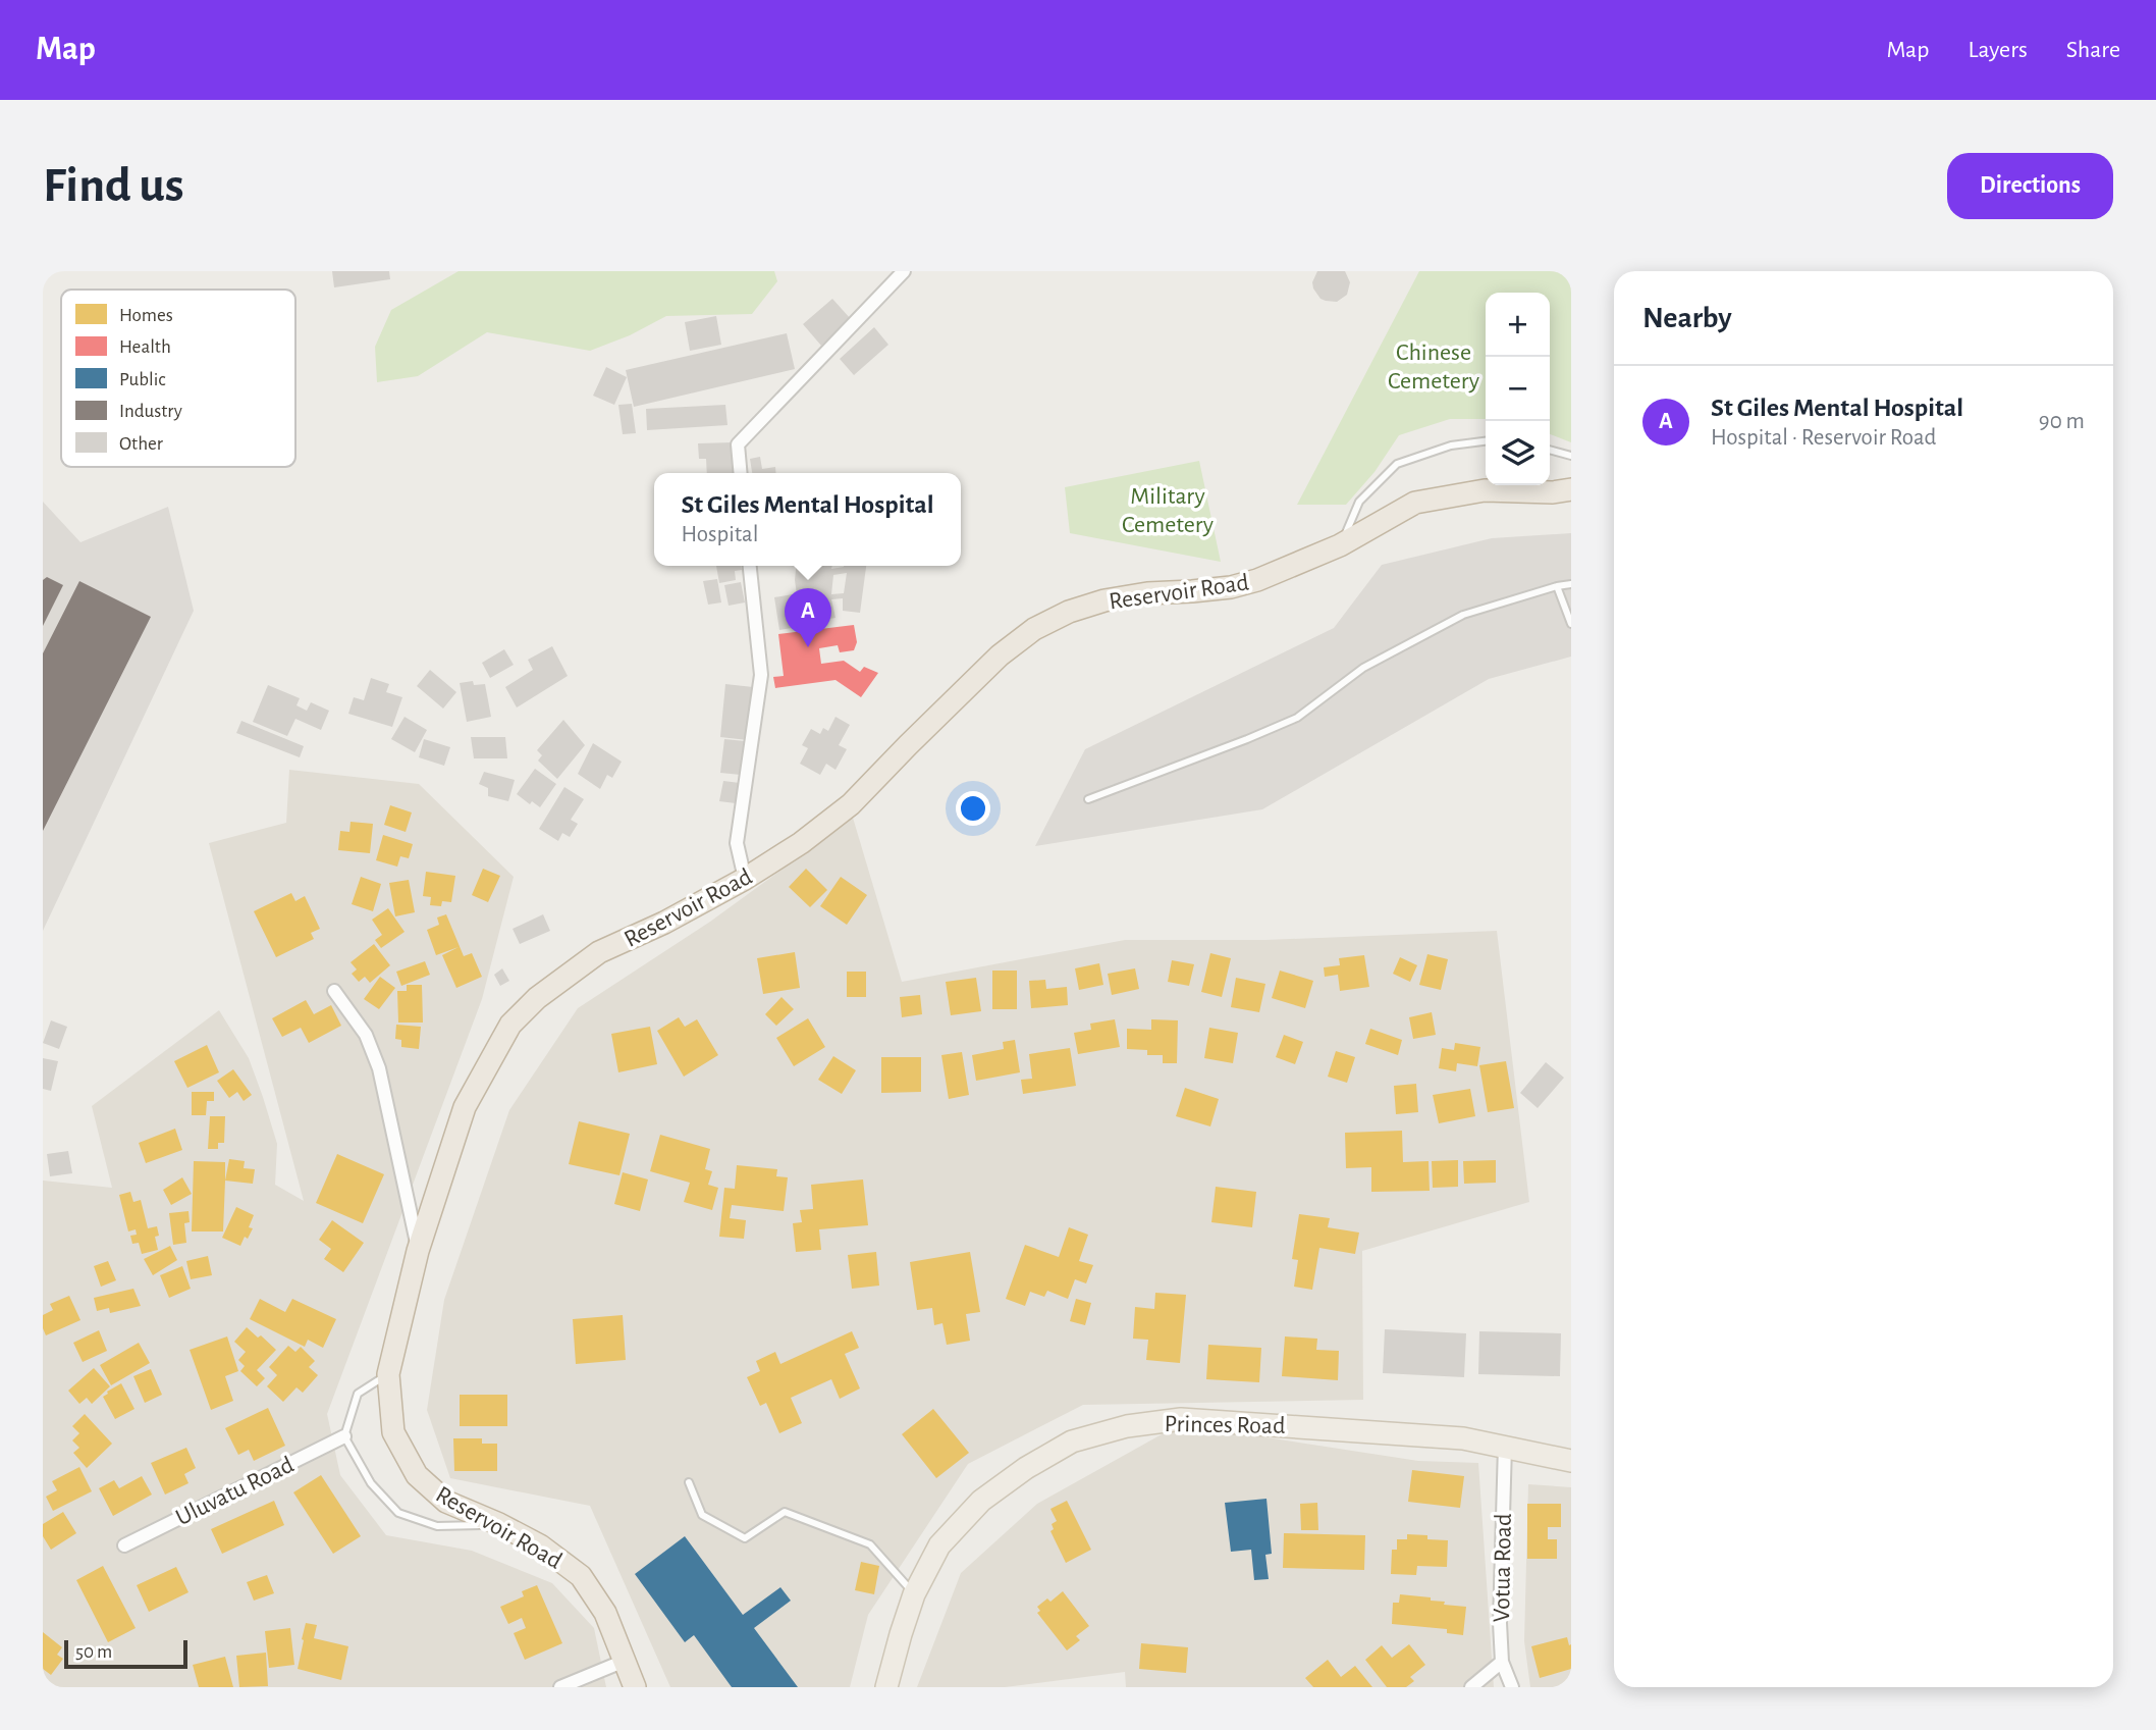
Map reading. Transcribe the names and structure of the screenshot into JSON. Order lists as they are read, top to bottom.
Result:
{
  "streets": {
    "highway": ["Reservoir Road"],
    "main road": ["Princes Road"],
    "street": ["Uluvatu Road", "Votua Road"]
  },
  "crossings": [
    ["Princes Road", "Votua Road"]
  ],
  "parks": ["Chinese Cemetery", "Military Cemetery"],
  "legend": [
    "Homes",
    "Health",
    "Public",
    "Industry",
    "Other"
  ],
  "scale_bar": "50 m",
  "page": {
    "header": "Map",
    "nav": ["Map", "Layers", "Share"],
    "buttons": "Directions",
    "title": "Find us",
    "heading": "Nearby",
    "map_buttons": ["+", "−"],
    "list": [
      {
        "mark": "A",
        "name": "St Giles Mental Hospital",
        "note": "Hospital · Reservoir Road",
        "value": "90 m"
      }
    ],
    "popup": ["St Giles Mental Hospital", "Hospital"],
    "pins": "A",
    "scale": "50 m"
  }
}
